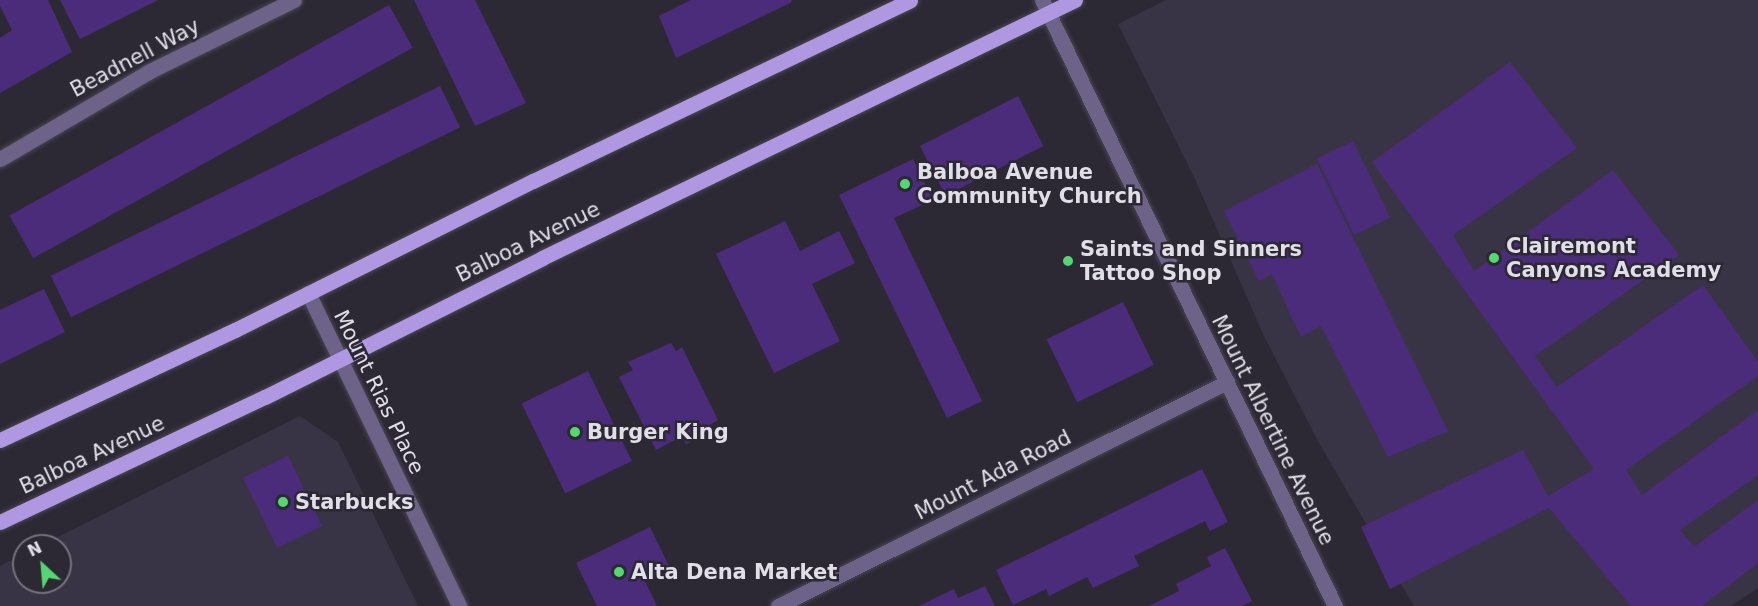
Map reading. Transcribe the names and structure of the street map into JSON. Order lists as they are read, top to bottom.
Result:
{
  "streets": {
    "main road": ["Balboa Avenue"],
    "street": [
      "Beadnell Way",
      "Mount Rias Place",
      "Mount Albertine Avenue",
      "Mount Ada Road"
    ]
  },
  "crossings": [
    ["Balboa Avenue", "Mount Rias Place"],
    ["Balboa Avenue", "Mount Albertine Avenue"],
    ["Mount Albertine Avenue", "Mount Ada Road"]
  ],
  "places": [
    "Balboa Avenue Community Church",
    "Clairemont Canyons Academy",
    "Saints and Sinners Tattoo Shop",
    "Burger King",
    "Starbucks",
    "Alta Dena Market"
  ],
  "north": "top left"
}
